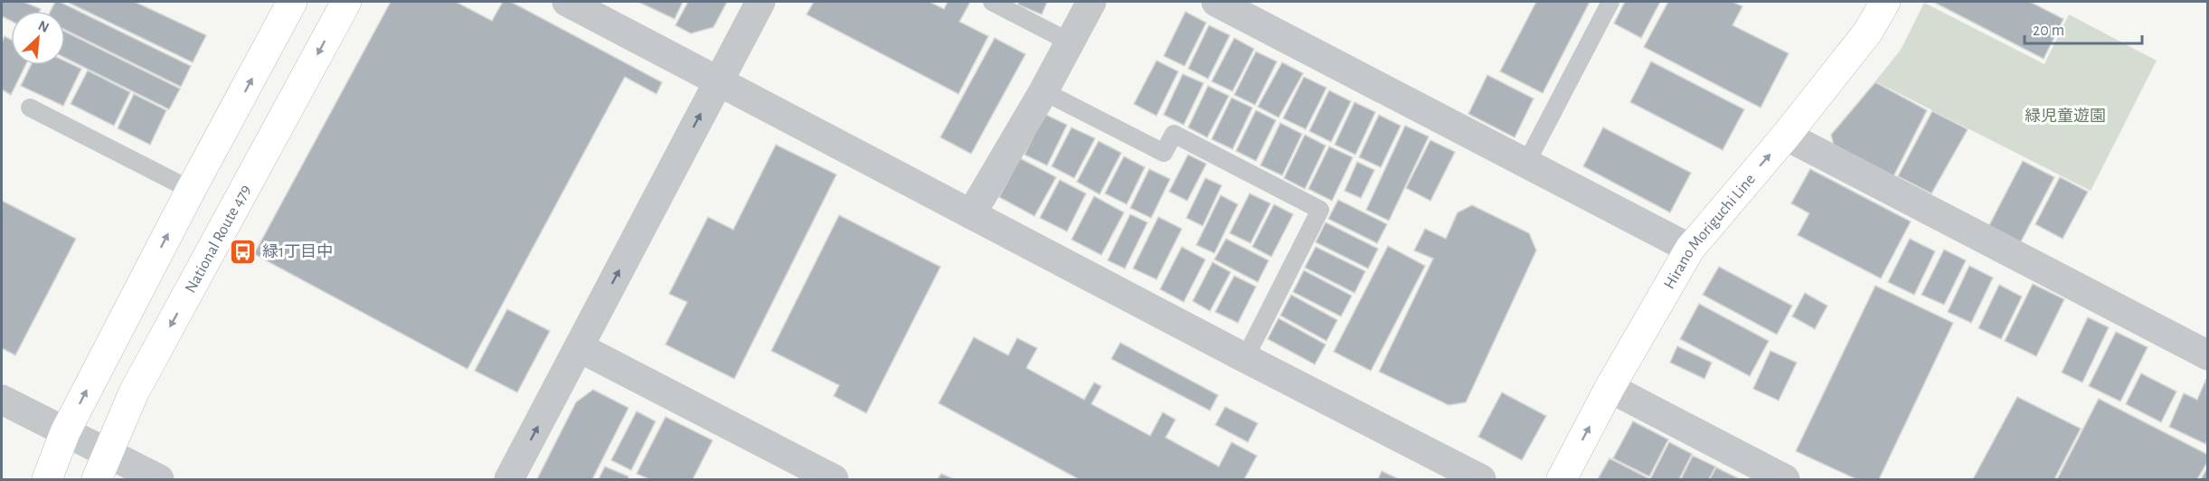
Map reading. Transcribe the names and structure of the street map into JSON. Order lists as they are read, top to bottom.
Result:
{
  "streets": {
    "main road": ["Hirano Moriguchi Line", "National Route 479"]
  },
  "one_way": ["Hirano Moriguchi Line"],
  "parks": ["緑児童遊園"],
  "places": {
    "bus stop": ["緑1丁目中"]
  },
  "scale_bar": "20 m",
  "north": "top right"
}
